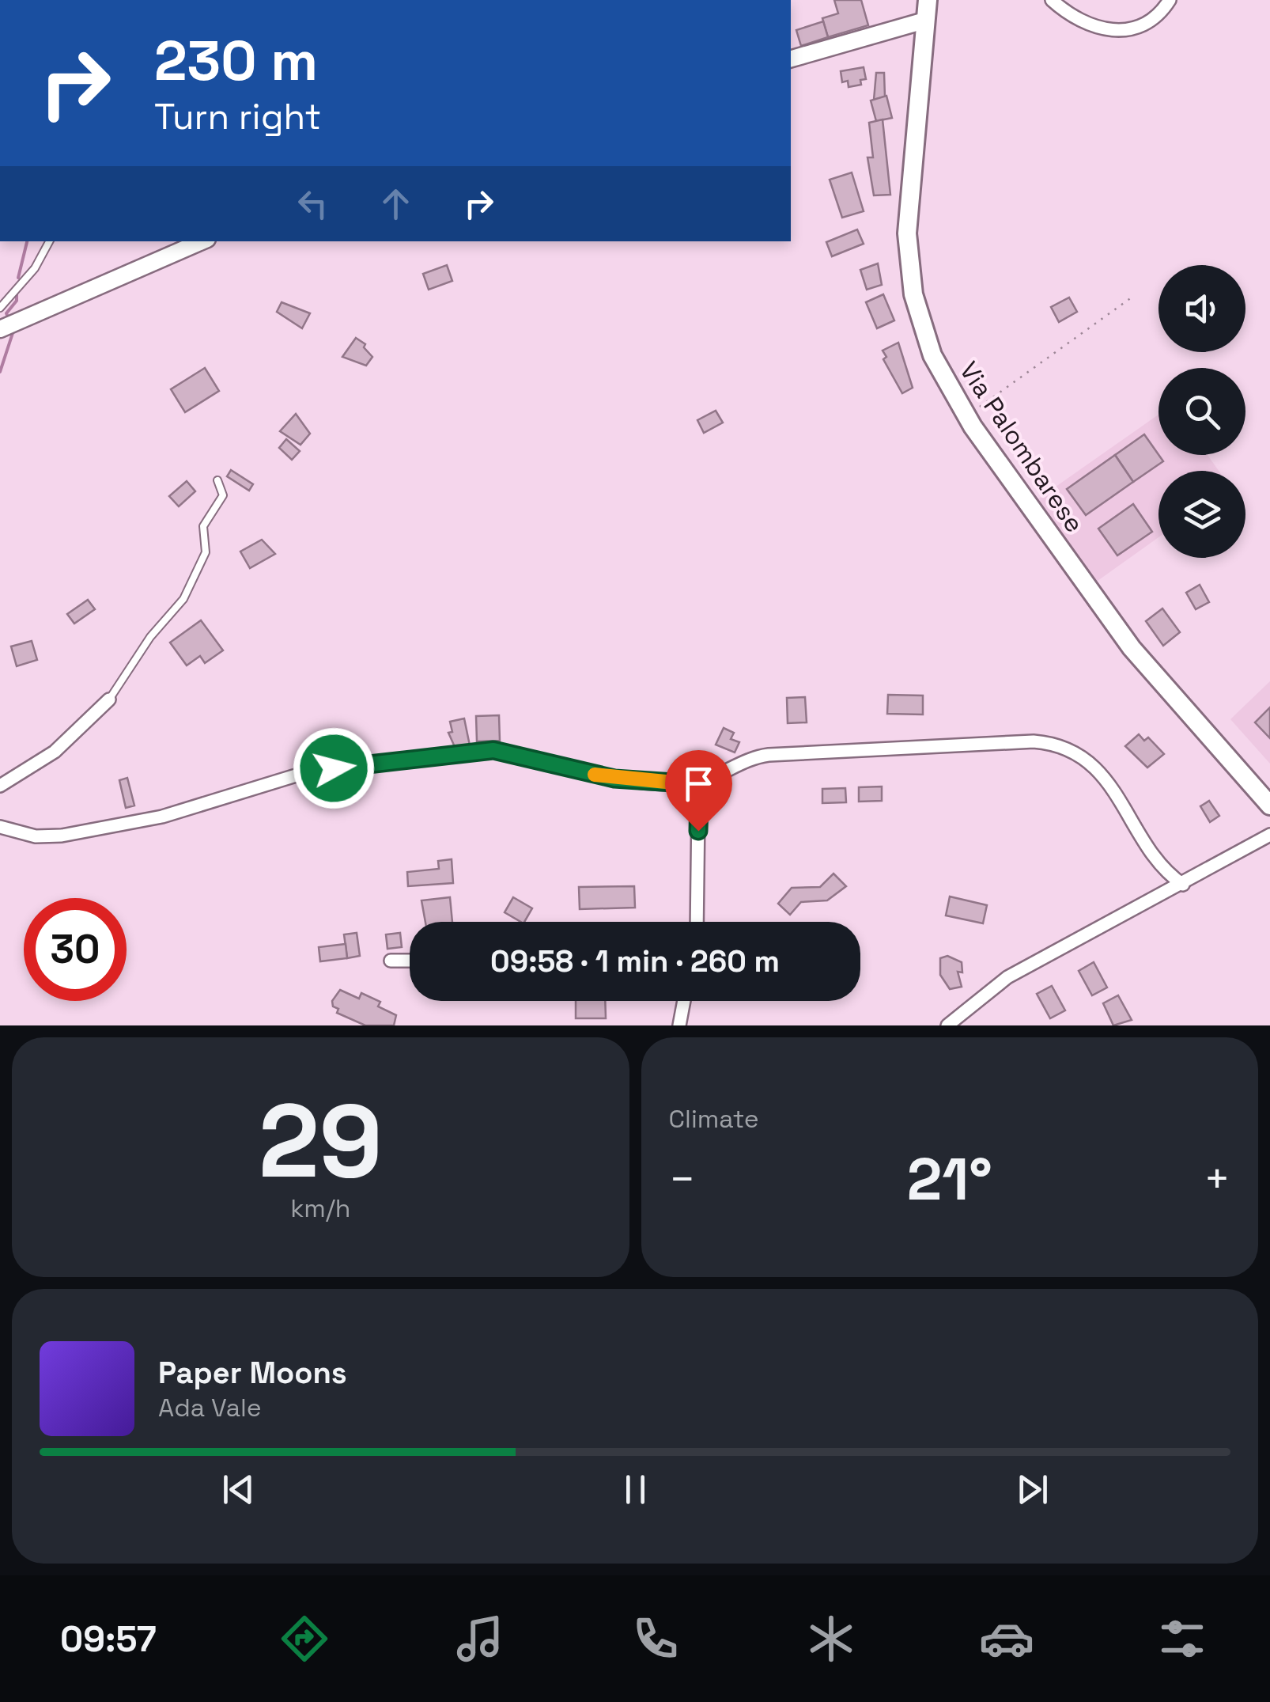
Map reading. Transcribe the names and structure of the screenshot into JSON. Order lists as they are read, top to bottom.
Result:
{
  "streets": {
    "main road": ["Via Palombarese"]
  },
  "page": {
    "turn": ["230 m", "Turn right"],
    "limit": "30",
    "trip": "09:58 · 1 min · 260 m",
    "tile": [
      ["29", "km/h"],
      "Climate"
    ],
    "heat": ["−", "21°", "+"],
    "song": ["Paper Moons", "Ada Vale"],
    "tabs": "09:57"
  }
}
